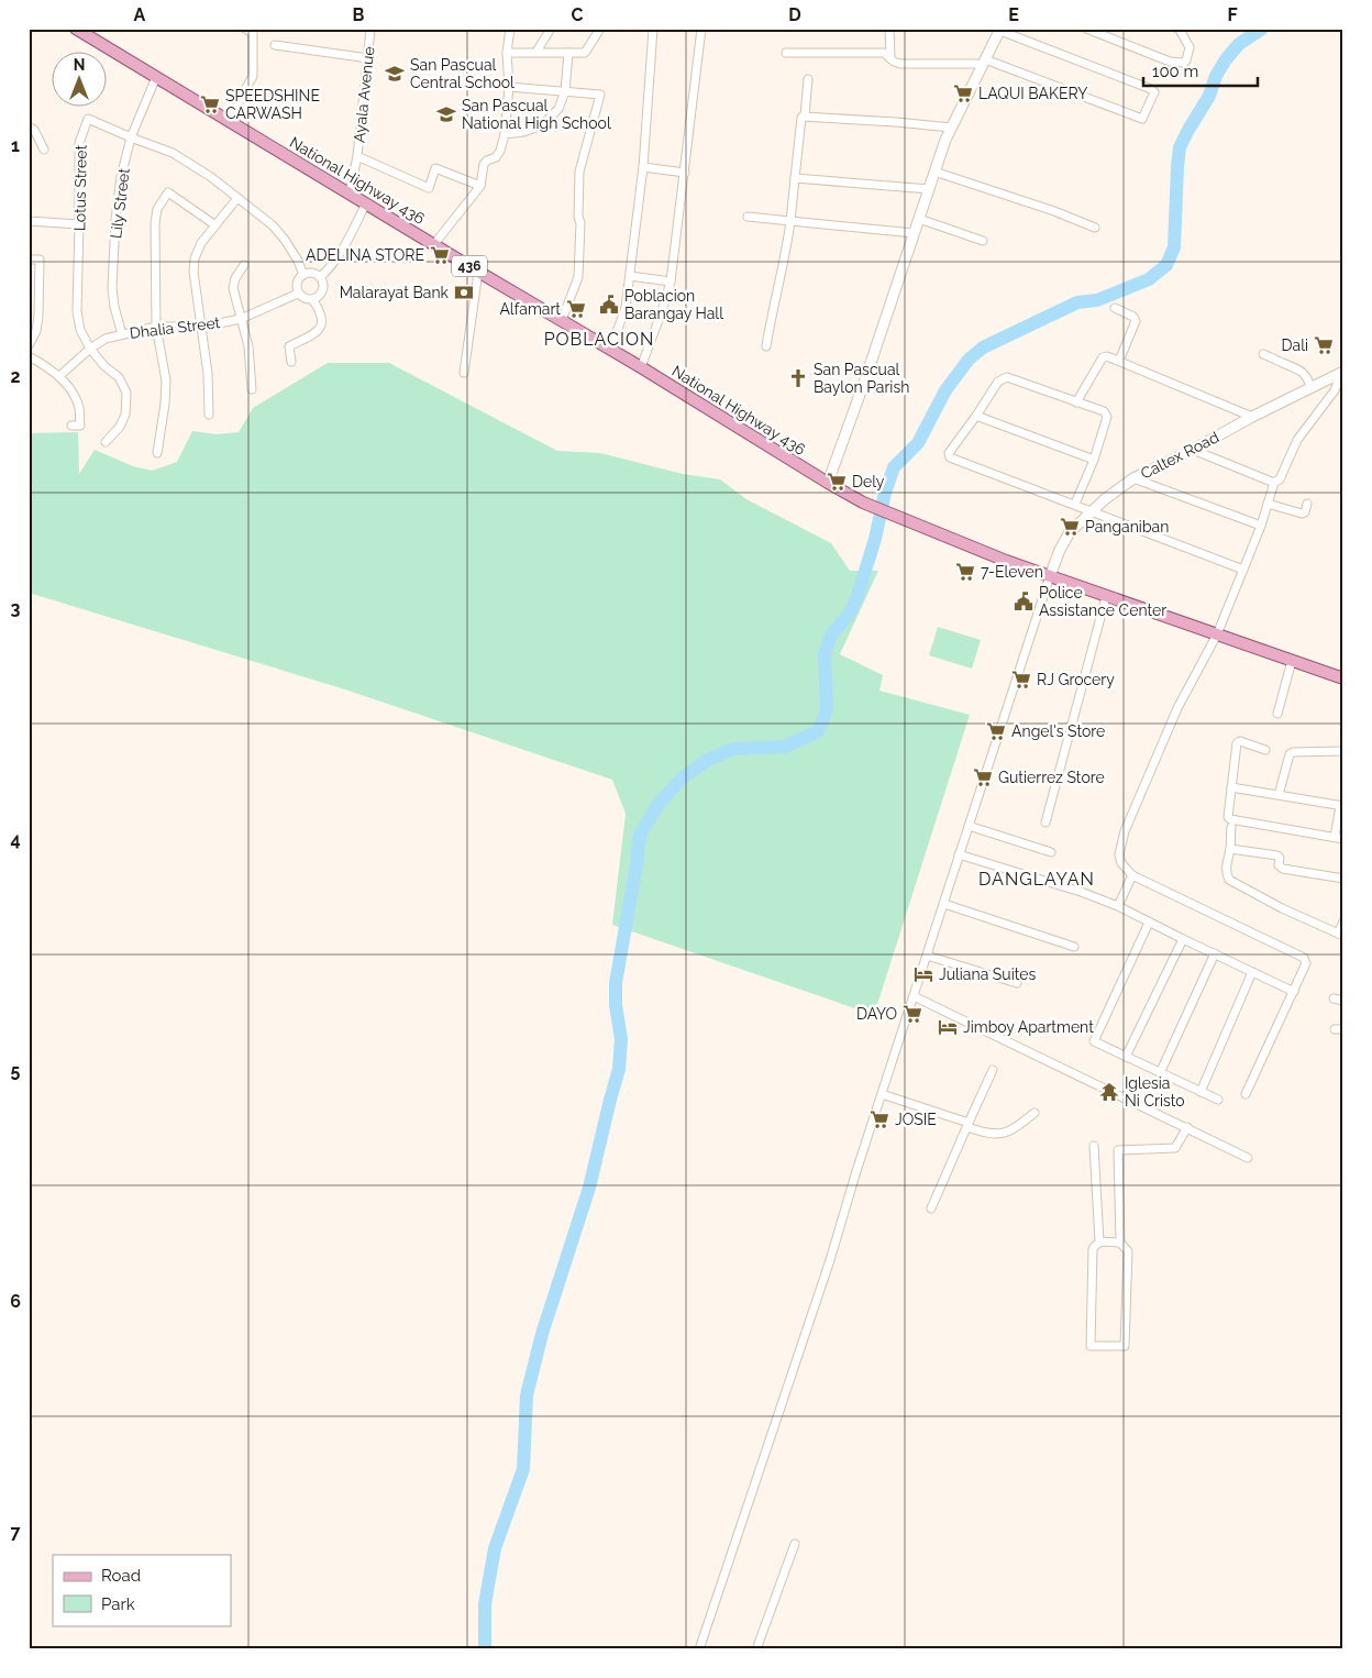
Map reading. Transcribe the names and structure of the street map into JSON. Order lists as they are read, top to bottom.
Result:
{
  "streets": {
    "main road": ["National Highway 436", "436"],
    "street": [
      "Ayala Avenue",
      "Lotus Street",
      "Lily Street",
      "Dhalia Street",
      "Caltex Road"
    ]
  },
  "crossings": [
    ["Ayala Avenue", "National Highway 436"],
    ["National Highway 436", "Lily Street"],
    ["National Highway 436", "Caltex Road"],
    ["Lotus Street", "Lily Street"],
    ["Lotus Street", "Dhalia Street"],
    ["Lily Street", "Dhalia Street"]
  ],
  "districts": ["POBLACION", "DANGLAYAN"],
  "places": {
    "school or university": ["San Pascual Central School", "San Pascual National High School"],
    "supermarket": [
      "LAQUI BAKERY",
      "SPEEDSHINE CARWASH",
      "ADELINA STORE",
      "Alfamart",
      "Dali",
      "Dely",
      "Panganiban",
      "7-Eleven",
      "RJ Grocery",
      "Angel's Store",
      "Gutierrez Store",
      "DAYO",
      "JOSIE"
    ],
    "bank": ["Malarayat Bank"],
    "public building": ["Poblacion Barangay Hall", "Police Assistance Center"],
    "church": ["San Pascual Baylon Parish"],
    "hotel": ["Juliana Suites", "Jimboy Apartment"],
    "temple": ["Iglesia Ni Cristo"]
  },
  "legend": ["Road", "Park"],
  "scale_bar": "100 m",
  "north": "top",
  "grid": {
    "columns": [
      "A",
      "B",
      "C",
      "D",
      "E",
      "F"
    ],
    "rows": [
      "1",
      "2",
      "3",
      "4",
      "5",
      "6",
      "7"
    ]
  }
}
